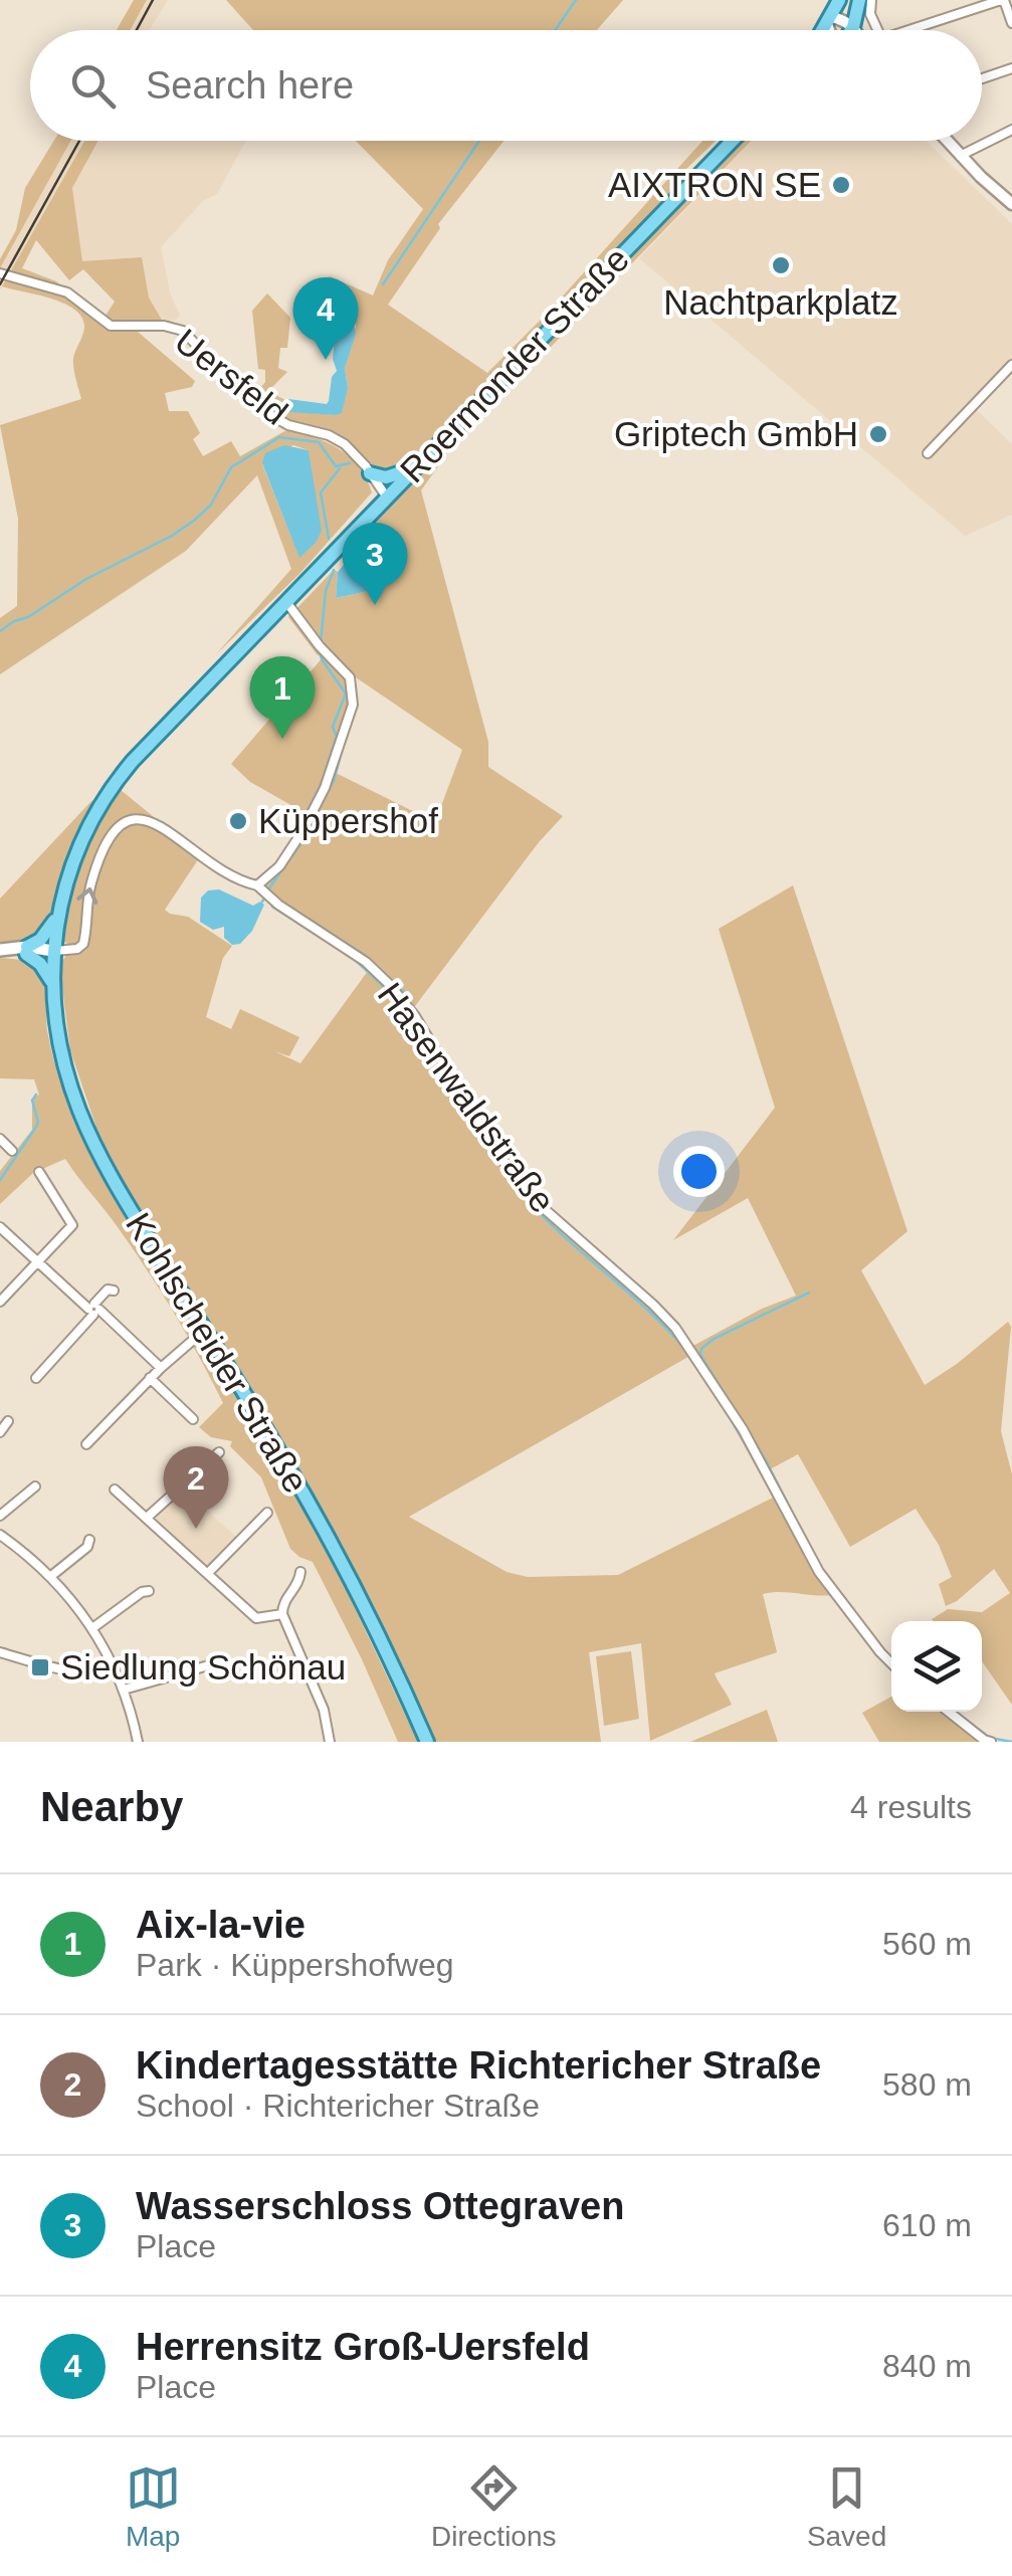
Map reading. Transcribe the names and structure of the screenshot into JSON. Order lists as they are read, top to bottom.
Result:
{
  "streets": {
    "main road": ["Roermonder Straße", "Kohlscheider Straße"],
    "street": ["Uersfeld", "Hasenwaldstraße"]
  },
  "crossings": [
    ["Roermonder Straße", "Uersfeld"],
    ["Roermonder Straße", "Hasenwaldstraße"],
    ["Roermonder Straße", "Kohlscheider Straße"],
    ["Hasenwaldstraße", "Kohlscheider Straße"]
  ],
  "places": {
    "other": [
      "AIXTRON SE",
      "Nachtparkplatz",
      "Griptech GmbH",
      "Küppershof"
    ],
    "transit": ["Siedlung Schönau"]
  },
  "page": {
    "search": "Search here",
    "pins": [
      "4",
      "3",
      "1",
      "2"
    ],
    "heading": ["Nearby", "4 results"],
    "list": [
      {
        "mark": "1",
        "name": "Aix-la-vie",
        "note": "Park · Küppershofweg",
        "value": "560 m"
      },
      {
        "mark": "2",
        "name": "Kindertagesstätte Richtericher Straße",
        "note": "School · Richtericher Straße",
        "value": "580 m"
      },
      {
        "mark": "3",
        "name": "Wasserschloss Ottegraven",
        "note": "Place",
        "value": "610 m"
      },
      {
        "mark": "4",
        "name": "Herrensitz Groß-Uersfeld",
        "note": "Place",
        "value": "840 m"
      }
    ],
    "nav": ["Map", "Directions", "Saved"]
  }
}
